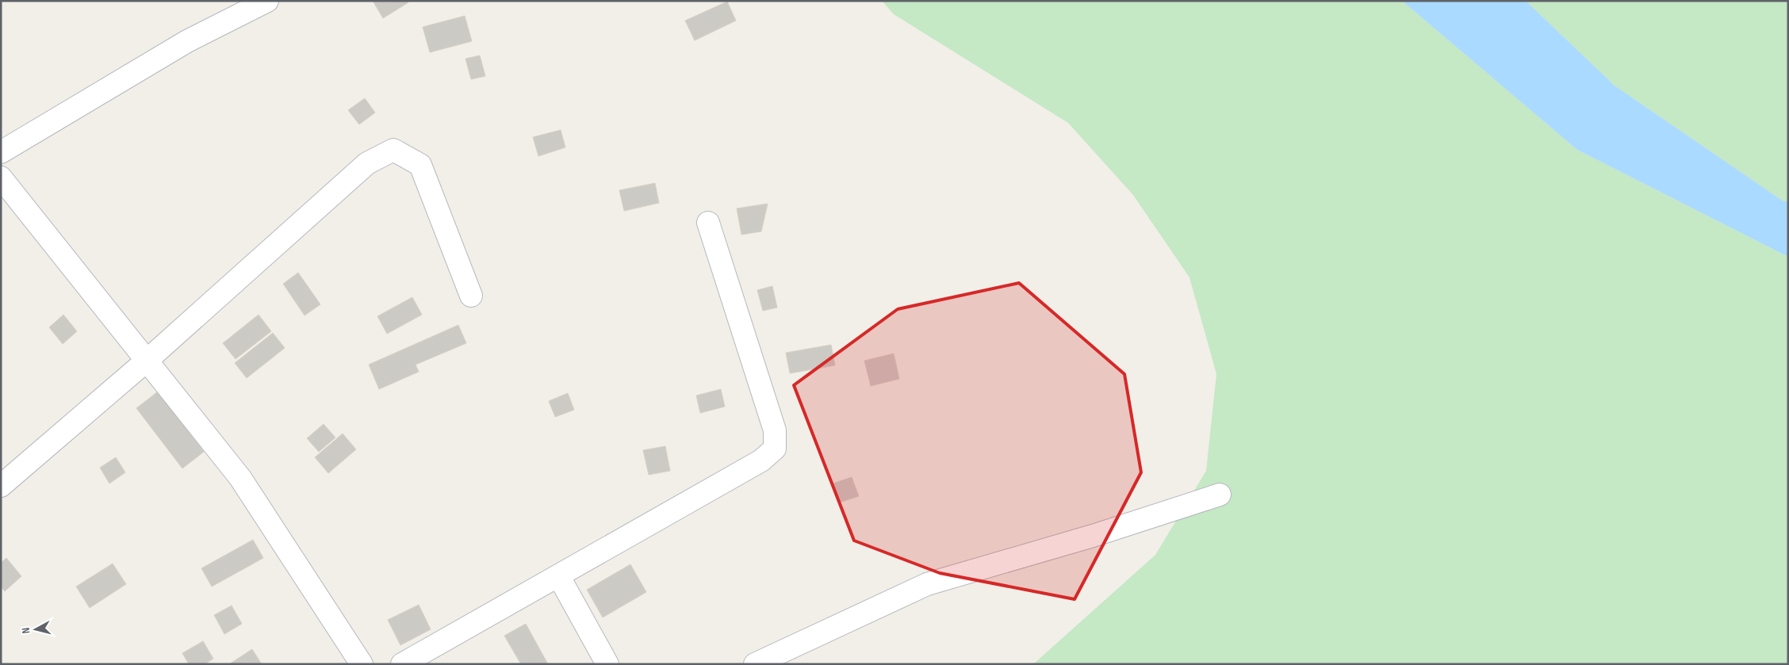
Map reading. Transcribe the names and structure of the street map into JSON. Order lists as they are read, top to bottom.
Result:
{
  "north": "left"
}
